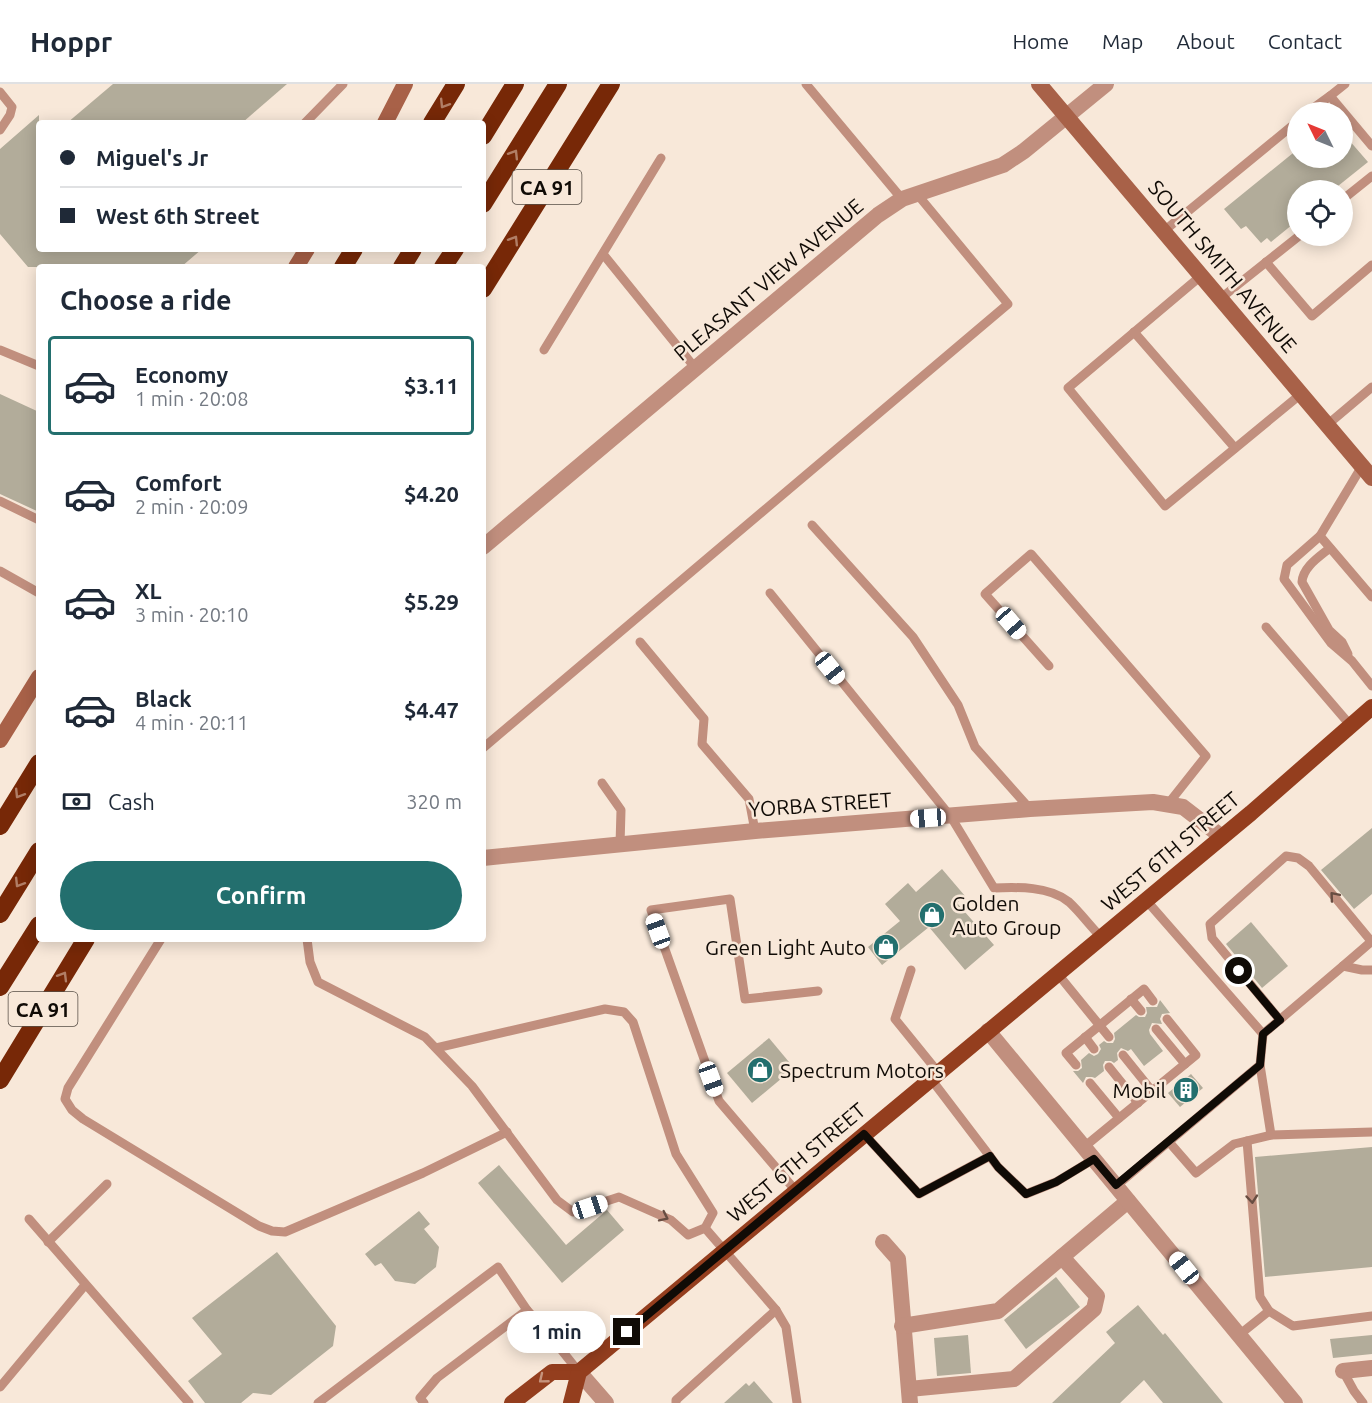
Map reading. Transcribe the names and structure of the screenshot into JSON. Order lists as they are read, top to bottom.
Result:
{
  "streets": {
    "highway": ["CA 91"],
    "main road": ["SOUTH SMITH AVENUE", "WEST 6TH STREET"],
    "street": ["PLEASANT VIEW AVENUE", "YORBA STREET"]
  },
  "crossings": [
    ["SOUTH SMITH AVENUE", "PLEASANT VIEW AVENUE"],
    ["YORBA STREET", "WEST 6TH STREET"]
  ],
  "places": {
    "shop": ["Golden Auto Group", "Green Light Auto", "Spectrum Motors"],
    "building": ["Mobil"]
  },
  "north": "top left",
  "page": {
    "header": "Hoppr",
    "nav": [
      "Home",
      "Map",
      "About",
      "Contact"
    ],
    "banner": ["Miguel's Jr", "West 6th Street"],
    "heading": "Choose a ride",
    "list": [
      {
        "name": "Economy",
        "note": "1 min · 20:08",
        "value": "$3.11"
      },
      {
        "name": "Comfort",
        "note": "2 min · 20:09",
        "value": "$4.20"
      },
      {
        "name": "XL",
        "note": "3 min · 20:10",
        "value": "$5.29"
      },
      {
        "name": "Black",
        "note": "4 min · 20:11",
        "value": "$4.47"
      }
    ],
    "pay": ["Cash", "320 m"],
    "buttons": "Confirm",
    "bubble": "1 min"
  }
}
